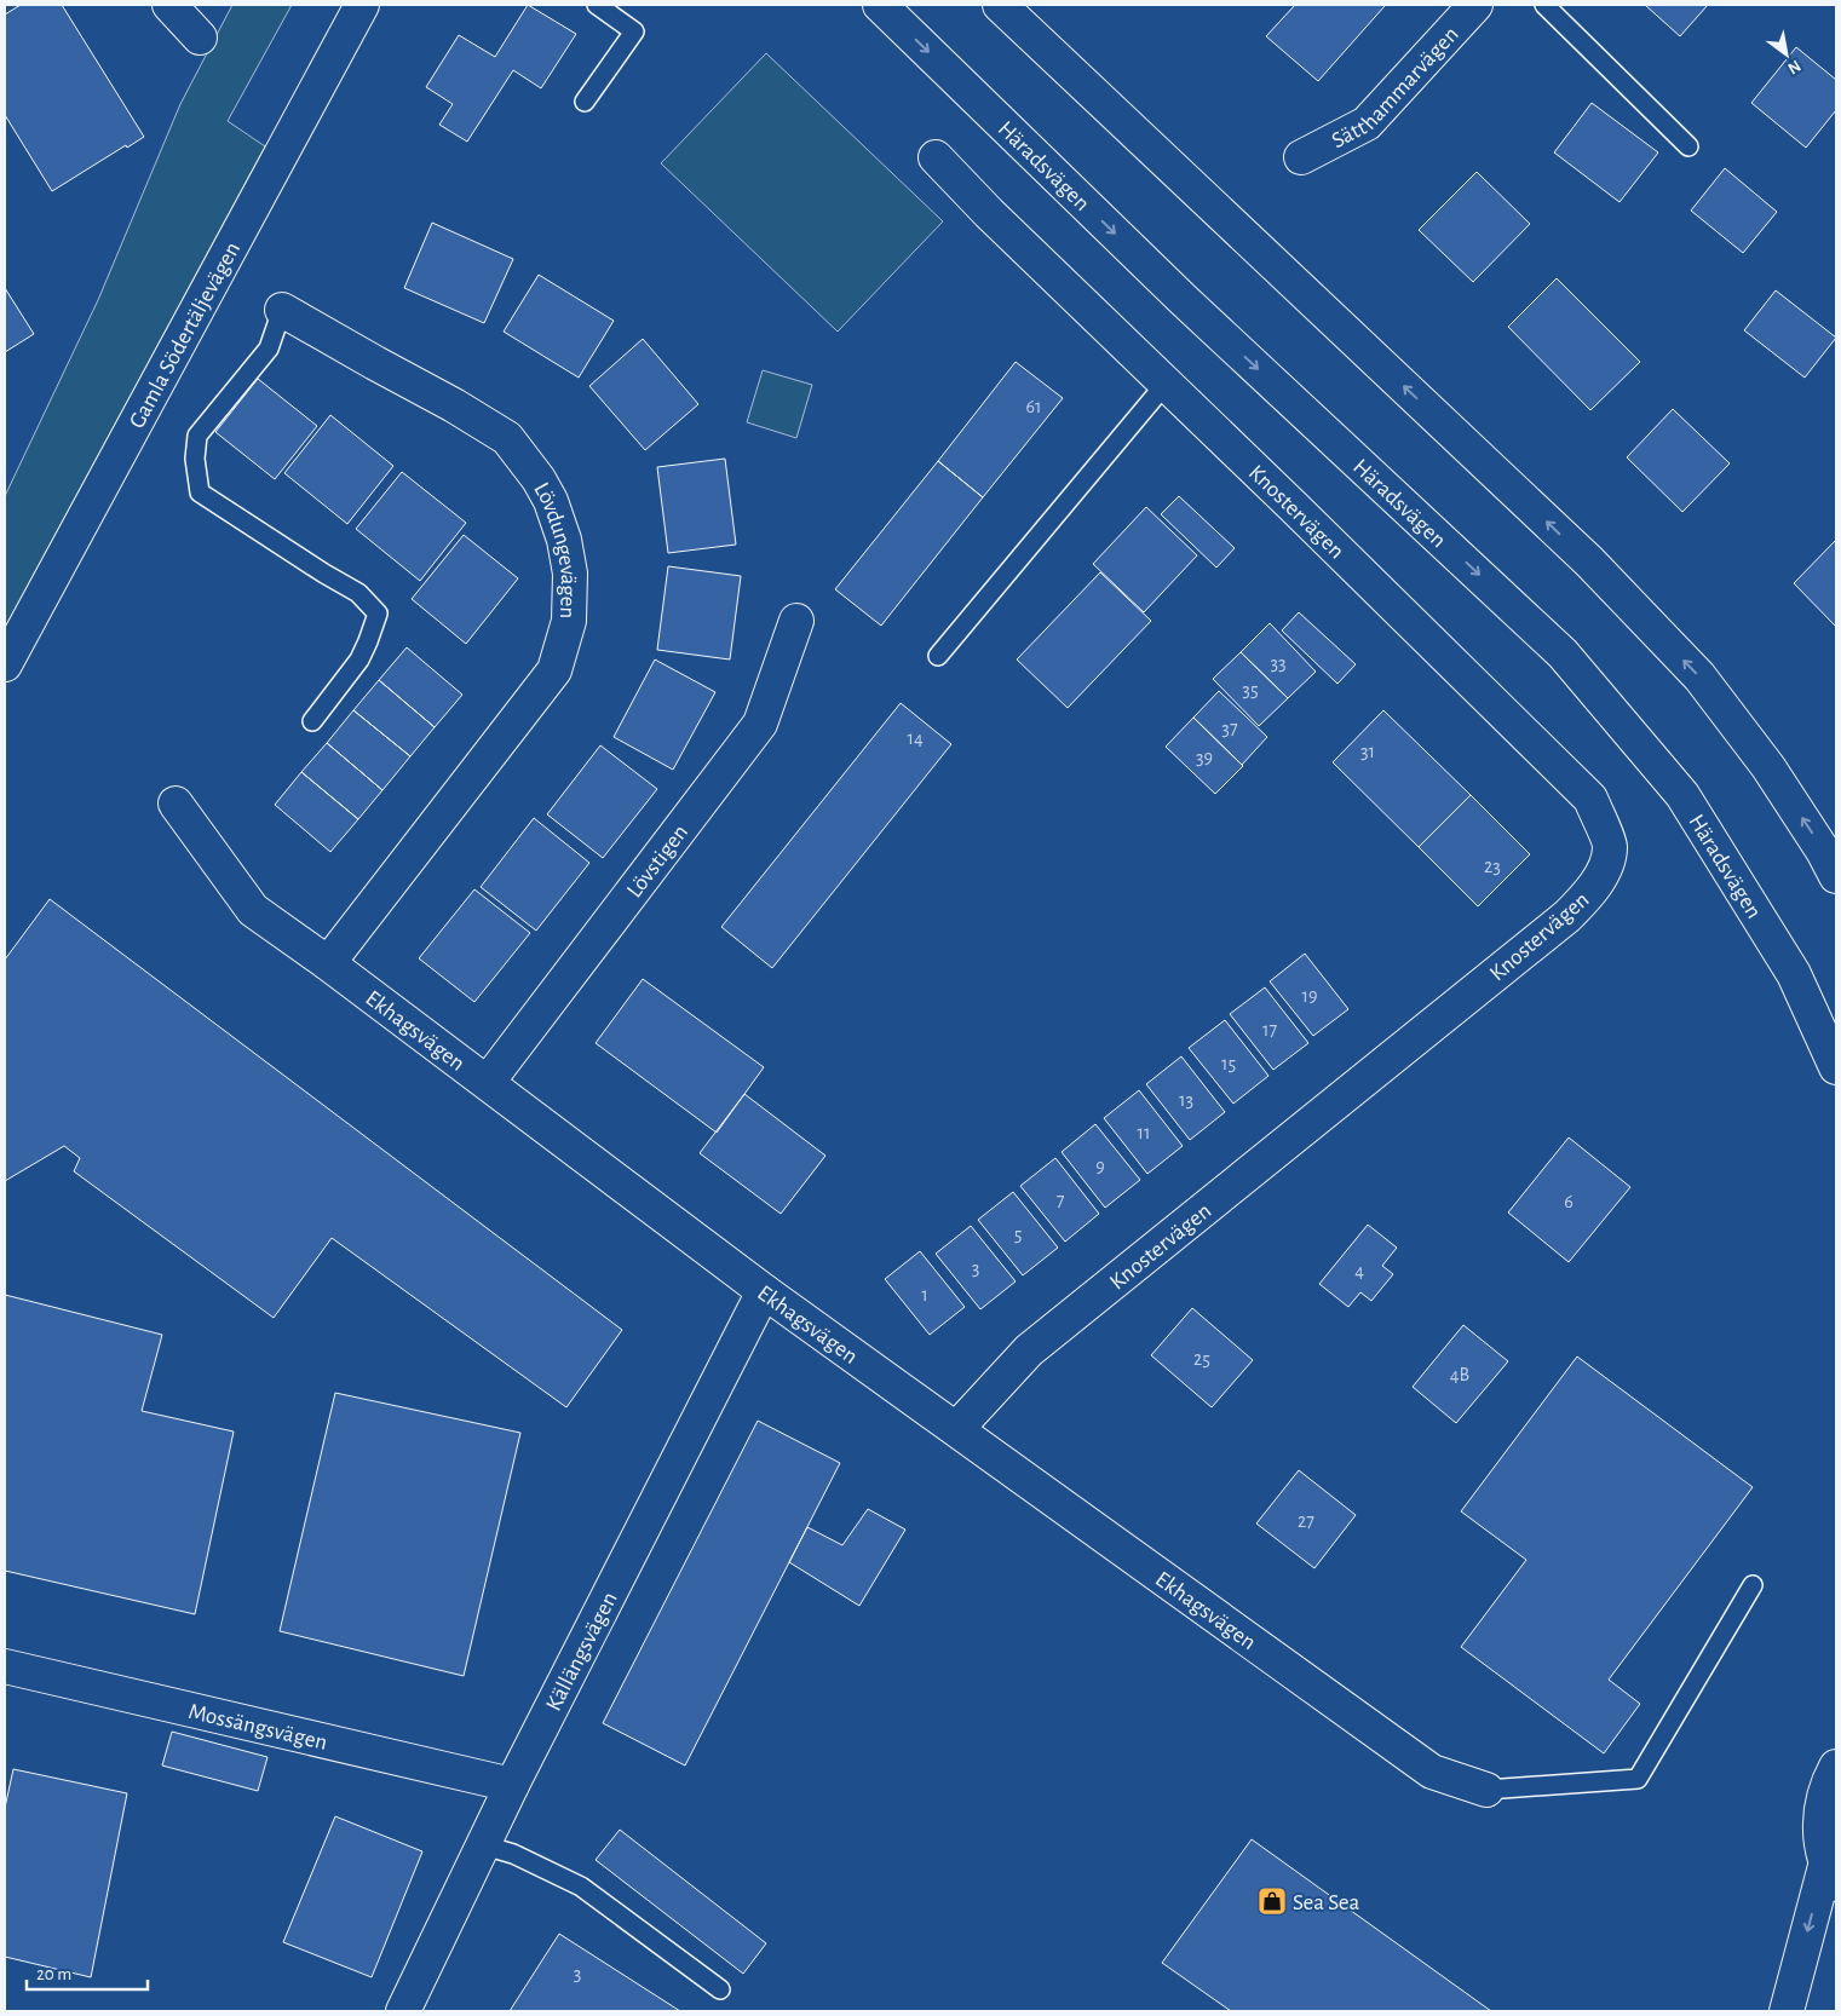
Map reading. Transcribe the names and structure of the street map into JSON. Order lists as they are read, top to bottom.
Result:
{
  "streets": {
    "street": [
      "Sätthammarvägen",
      "Häradsvägen",
      "Gamla Södertäljevägen",
      "Knostervägen",
      "Lövdungevägen",
      "Lövstigen",
      "Ekhagsvägen",
      "Källängsvägen",
      "Mossängsvägen"
    ]
  },
  "crossings": [
    ["Knostervägen", "Ekhagsvägen"],
    ["Lövdungevägen", "Ekhagsvägen"],
    ["Lövstigen", "Ekhagsvägen"],
    ["Ekhagsvägen", "Källängsvägen"],
    ["Källängsvägen", "Mossängsvägen"]
  ],
  "places": {
    "shop": ["Sea Sea"]
  },
  "house_numbers": [
    "61",
    "33",
    "35",
    "37",
    "14",
    "31",
    "39",
    "23",
    "19",
    "17",
    "15",
    "13",
    "11",
    "9",
    "7",
    "6",
    "5",
    "3",
    "4",
    "1",
    "25",
    "4B",
    "27",
    "3"
  ],
  "scale_bar": "20 m",
  "north": "bottom right"
}
